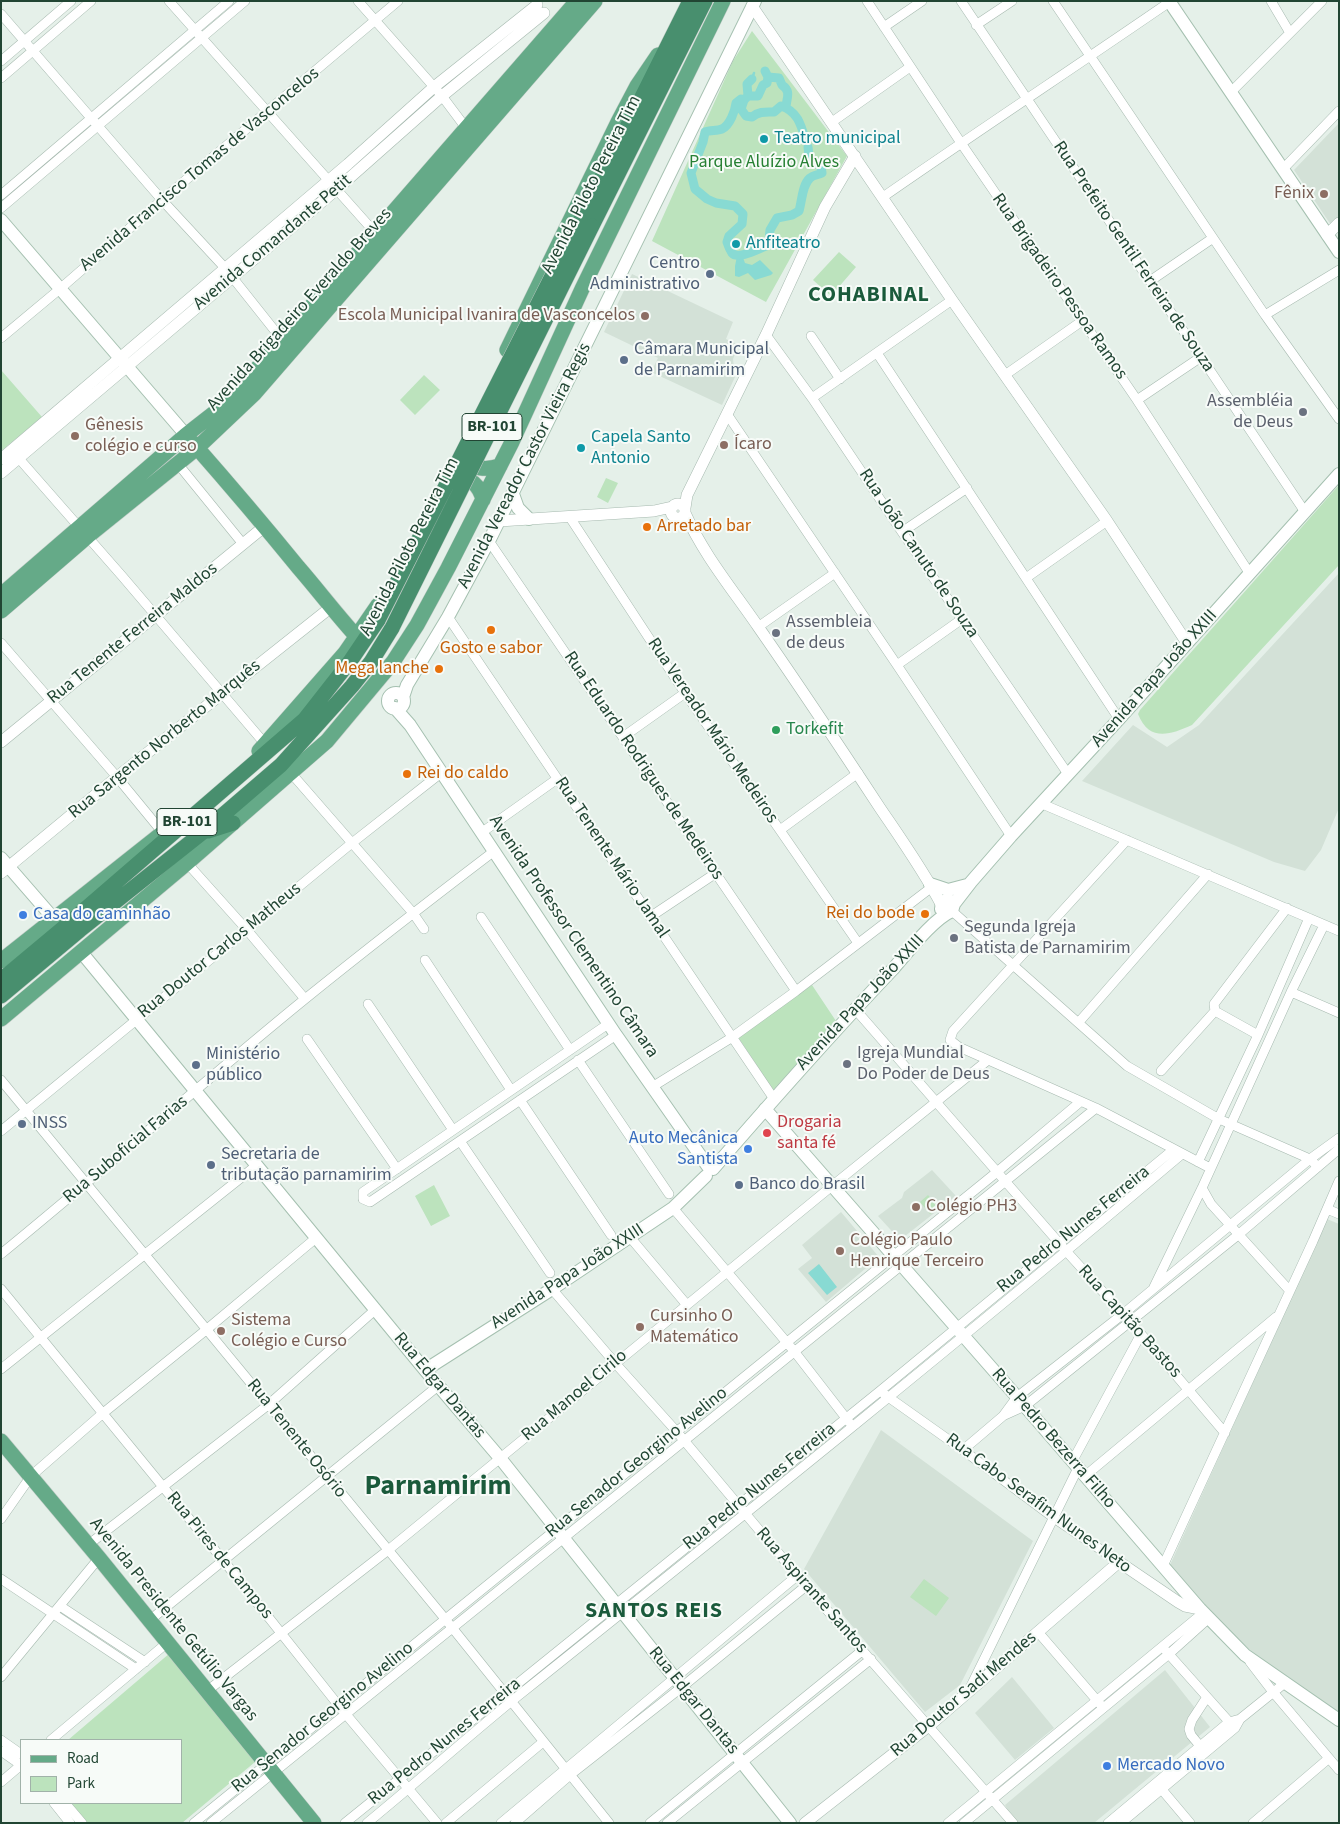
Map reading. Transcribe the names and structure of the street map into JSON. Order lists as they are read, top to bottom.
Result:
{
  "streets": {
    "highway": ["Avenida Piloto Pereira Tim", "BR-101"],
    "main road": [
      "Avenida Brigadeiro Everaldo Breves",
      "Avenida Vereador Castor Vieira Regis",
      "Avenida Papa João XXIII",
      "Avenida Professor Clementino Câmara",
      "Rua Edgar Dantas",
      "Rua Pedro Bezerra Filho",
      "Avenida Presidente Getúlio Vargas"
    ],
    "street": [
      "Avenida Francisco Tomas de Vasconcelos",
      "Avenida Comandante Petit",
      "Rua Prefeito Gentil Ferreira de Souza",
      "Rua Brigadeiro Pessoa Ramos",
      "Rua João Canuto de Souza",
      "Rua Tenente Ferreira Maldos",
      "Rua Vereador Mário Medeiros",
      "Rua Sargento Norberto Marquês",
      "Rua Eduardo Rodrigues de Medeiros",
      "Rua Tenente Mário Jamal",
      "Rua Doutor Carlos Matheus",
      "Rua Suboficial Farias",
      "Rua Pedro Nunes Ferreira",
      "Rua Capitão Bastos",
      "Rua Manoel Cirilo",
      "Rua Tenente Osório",
      "Rua Senador Georgino Avelino",
      "Rua Cabo Serafim Nunes Neto",
      "Rua Pires de Campos",
      "Rua Aspirante Santos",
      "Rua Doutor Sadi Mendes"
    ]
  },
  "crossings": [
    ["Rua Prefeito Gentil Ferreira de Souza", "Avenida Papa João XXIII"],
    ["Rua Brigadeiro Pessoa Ramos", "Avenida Papa João XXIII"],
    ["Avenida Vereador Castor Vieira Regis", "Rua Eduardo Rodrigues de Medeiros"],
    ["Avenida Vereador Castor Vieira Regis", "Rua Tenente Mário Jamal"],
    ["Avenida Vereador Castor Vieira Regis", "Avenida Professor Clementino Câmara"],
    ["Rua João Canuto de Souza", "Avenida Papa João XXIII"],
    ["Avenida Papa João XXIII", "Rua Tenente Mário Jamal"],
    ["Avenida Papa João XXIII", "Avenida Professor Clementino Câmara"],
    ["Avenida Papa João XXIII", "Rua Capitão Bastos"],
    ["Avenida Papa João XXIII", "Rua Edgar Dantas"],
    ["Avenida Papa João XXIII", "Rua Pedro Bezerra Filho"],
    ["Avenida Papa João XXIII", "Rua Aspirante Santos"],
    ["Rua Tenente Mário Jamal", "Rua Pedro Bezerra Filho"],
    ["Avenida Professor Clementino Câmara", "Rua Doutor Carlos Matheus"],
    ["Avenida Professor Clementino Câmara", "Rua Suboficial Farias"],
    ["Rua Doutor Carlos Matheus", "Rua Edgar Dantas"],
    ["Rua Doutor Carlos Matheus", "Rua Tenente Osório"],
    ["Rua Suboficial Farias", "Rua Edgar Dantas"],
    ["Rua Suboficial Farias", "Rua Tenente Osório"],
    ["Rua Pedro Nunes Ferreira", "Rua Capitão Bastos"],
    ["Rua Pedro Nunes Ferreira", "Rua Edgar Dantas"],
    ["Rua Pedro Nunes Ferreira", "Rua Tenente Osório"],
    ["Rua Pedro Nunes Ferreira", "Rua Pedro Bezerra Filho"],
    ["Rua Pedro Nunes Ferreira", "Rua Cabo Serafim Nunes Neto"],
    ["Rua Pedro Nunes Ferreira", "Rua Pires de Campos"],
    ["Rua Pedro Nunes Ferreira", "Rua Aspirante Santos"],
    ["Rua Capitão Bastos", "Rua Manoel Cirilo"],
    ["Rua Capitão Bastos", "Rua Senador Georgino Avelino"],
    ["Rua Edgar Dantas", "Rua Manoel Cirilo"],
    ["Rua Edgar Dantas", "Rua Senador Georgino Avelino"],
    ["Rua Manoel Cirilo", "Rua Tenente Osório"],
    ["Rua Manoel Cirilo", "Rua Pedro Bezerra Filho"],
    ["Rua Manoel Cirilo", "Rua Pires de Campos"],
    ["Rua Manoel Cirilo", "Rua Aspirante Santos"],
    ["Rua Manoel Cirilo", "Avenida Presidente Getúlio Vargas"],
    ["Rua Tenente Osório", "Rua Senador Georgino Avelino"],
    ["Rua Pedro Bezerra Filho", "Rua Senador Georgino Avelino"],
    ["Rua Pedro Bezerra Filho", "Rua Cabo Serafim Nunes Neto"],
    ["Rua Senador Georgino Avelino", "Rua Pires de Campos"],
    ["Rua Senador Georgino Avelino", "Rua Aspirante Santos"],
    ["Rua Senador Georgino Avelino", "Avenida Presidente Getúlio Vargas"],
    ["Rua Cabo Serafim Nunes Neto", "Rua Doutor Sadi Mendes"],
    ["Rua Aspirante Santos", "Rua Doutor Sadi Mendes"]
  ],
  "districts": ["COHABINAL", "Parnamirim", "SANTOS REIS"],
  "parks": ["Parque Aluízio Alves"],
  "places": [
    "Teatro municipal",
    "Fênix",
    "Anfiteatro",
    "Centro Administrativo",
    "Escola Municipal Ivanira de Vasconcelos",
    "Câmara Municipal de Parnamirim",
    "Assembléia de Deus",
    "Gênesis colégio e curso",
    "Ícaro",
    "Capela Santo Antonio",
    "Arretado bar",
    "Gosto e sabor",
    "Assembleia de deus",
    "Mega lanche",
    "Torkefit",
    "Rei do caldo",
    "Rei do bode",
    "Casa do caminhão",
    "Segunda Igreja Batista de Parnamirim",
    "Igreja Mundial Do Poder de Deus",
    "Ministério público",
    "INSS",
    "Drogaria santa fé",
    "Auto Mecânica Santista",
    "Secretaria de tributação parnamirim",
    "Banco do Brasil",
    "Colégio PH3",
    "Colégio Paulo Henrique Terceiro",
    "Cursinho O Matemático",
    "Sistema Colégio e Curso",
    "Mercado Novo"
  ],
  "legend": ["Road", "Park"]
}
